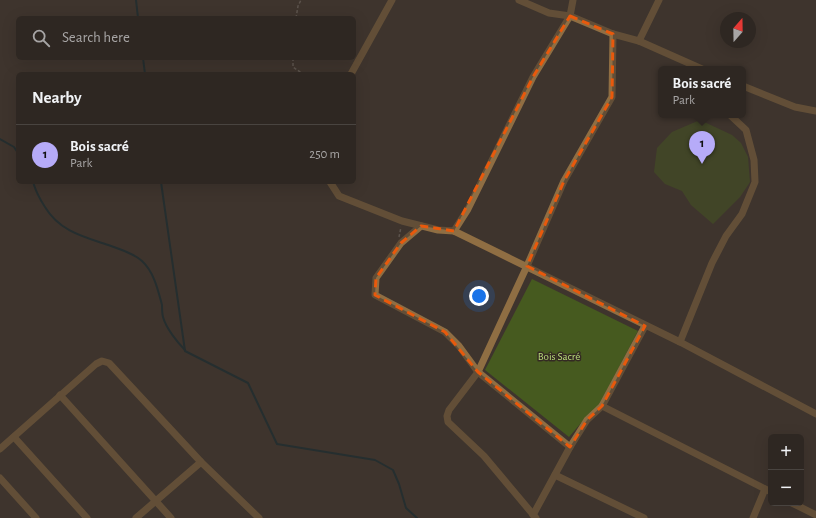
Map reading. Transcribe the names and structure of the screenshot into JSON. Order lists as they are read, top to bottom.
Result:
{
  "parks": ["Bois Sacré"],
  "north": "top",
  "page": {
    "search": "Search here",
    "popup": ["Bois sacré", "Park"],
    "heading": "Nearby",
    "list": [
      {
        "mark": "1",
        "name": "Bois sacré",
        "note": "Park",
        "value": "250 m"
      }
    ],
    "pins": "1",
    "map_buttons": ["+", "−"]
  }
}
